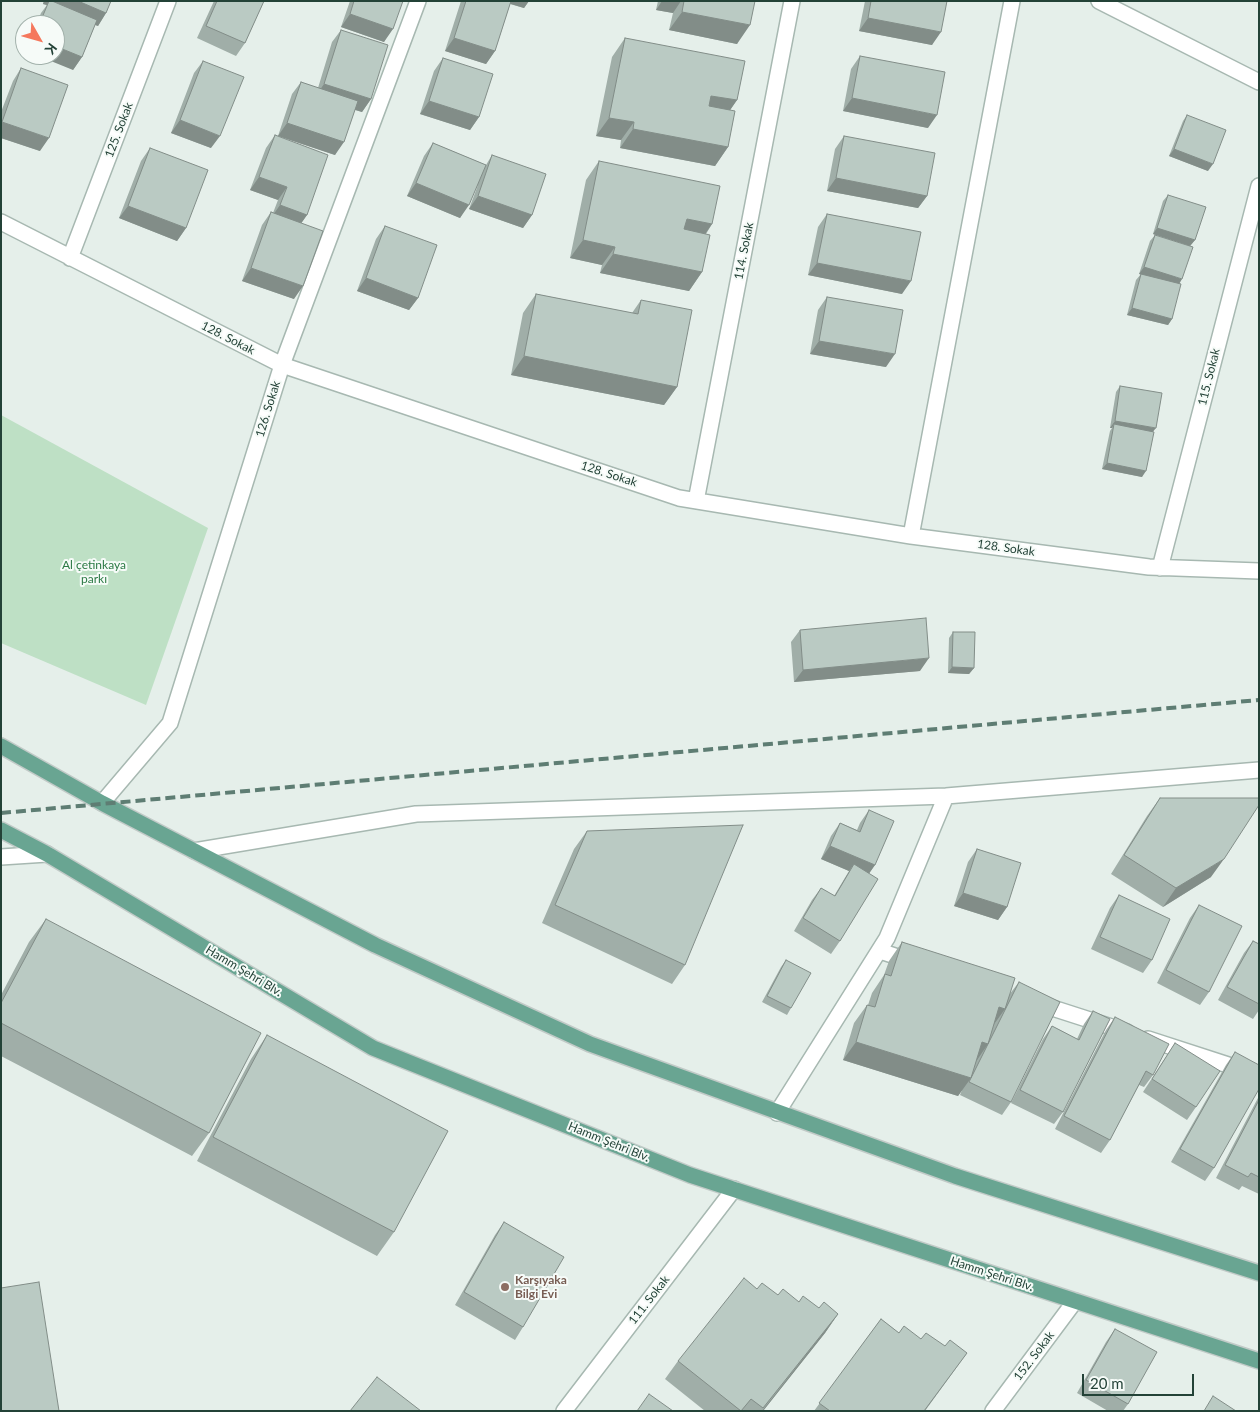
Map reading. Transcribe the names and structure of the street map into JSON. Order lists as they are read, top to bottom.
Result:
{
  "streets": {
    "main road": ["Hamm Şehri Blv."],
    "street": [
      "125. Sokak",
      "114. Sokak",
      "128. Sokak",
      "115. Sokak",
      "126. Sokak",
      "111. Sokak",
      "152. Sokak"
    ]
  },
  "crossings": [
    ["125. Sokak", "128. Sokak"],
    ["114. Sokak", "128. Sokak"],
    ["128. Sokak", "115. Sokak"],
    ["128. Sokak", "126. Sokak"],
    ["Hamm Şehri Blv.", "111. Sokak"],
    ["Hamm Şehri Blv.", "152. Sokak"]
  ],
  "parks": ["Al çetinkaya parkı"],
  "places": ["Karşıyaka Bilgi Evi"],
  "scale_bar": "20 m",
  "north": "bottom right"
}
